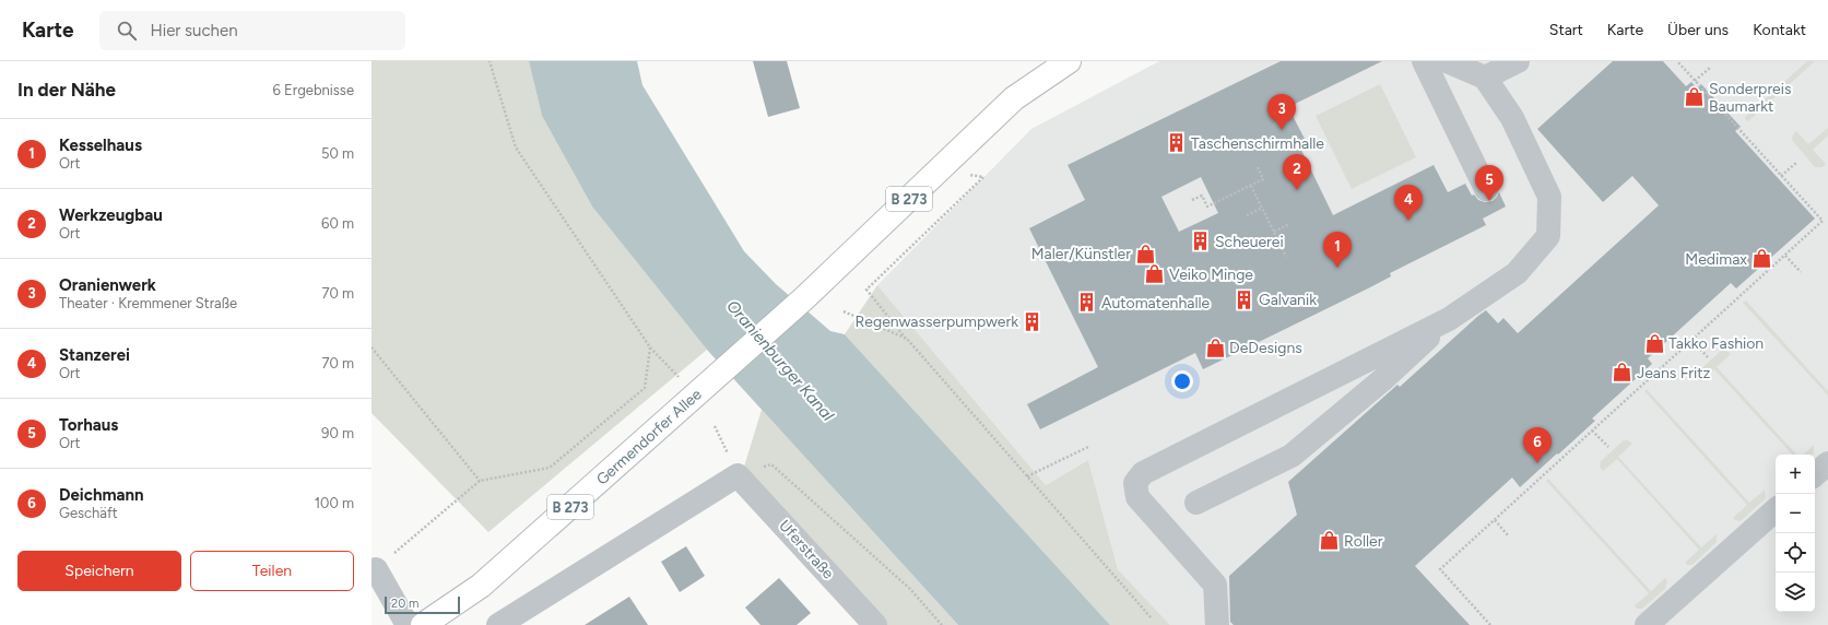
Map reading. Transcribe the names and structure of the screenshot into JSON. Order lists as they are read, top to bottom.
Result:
{
  "streets": {
    "main road": ["B 273", "Germendorfer Allee"],
    "street": ["Uferstraße"]
  },
  "water": ["Oranienburger Kanal"],
  "places": {
    "shop": [
      "Sonderpreis Baumarkt",
      "Maler/Künstler",
      "Medimax",
      "Veiko Minge",
      "Takko Fashion",
      "DeDesigns",
      "Jeans Fritz",
      "Roller"
    ],
    "building": [
      "Taschenschirmhalle",
      "Scheuerei",
      "Galvanik",
      "Automatenhalle",
      "Regenwasserpumpwerk"
    ]
  },
  "scale_bar": "20 m",
  "page": {
    "header": "Karte",
    "search": "Hier suchen",
    "nav": [
      "Start",
      "Karte",
      "Über uns",
      "Kontakt"
    ],
    "heading": ["In der Nähe", "6 Ergebnisse"],
    "pins": [
      "3",
      "2",
      "5",
      "4",
      "1",
      "6"
    ],
    "list": [
      {
        "mark": "1",
        "name": "Kesselhaus",
        "note": "Ort",
        "value": "50 m"
      },
      {
        "mark": "2",
        "name": "Werkzeugbau",
        "note": "Ort",
        "value": "60 m"
      },
      {
        "mark": "3",
        "name": "Oranienwerk",
        "note": "Theater · Kremmener Straße",
        "value": "70 m"
      },
      {
        "mark": "4",
        "name": "Stanzerei",
        "note": "Ort",
        "value": "70 m"
      },
      {
        "mark": "5",
        "name": "Torhaus",
        "note": "Ort",
        "value": "90 m"
      },
      {
        "mark": "6",
        "name": "Deichmann",
        "note": "Geschäft",
        "value": "100 m"
      }
    ],
    "map_buttons": ["+", "−"],
    "buttons": ["Speichern", "Teilen"],
    "scale": "20 m"
  }
}
